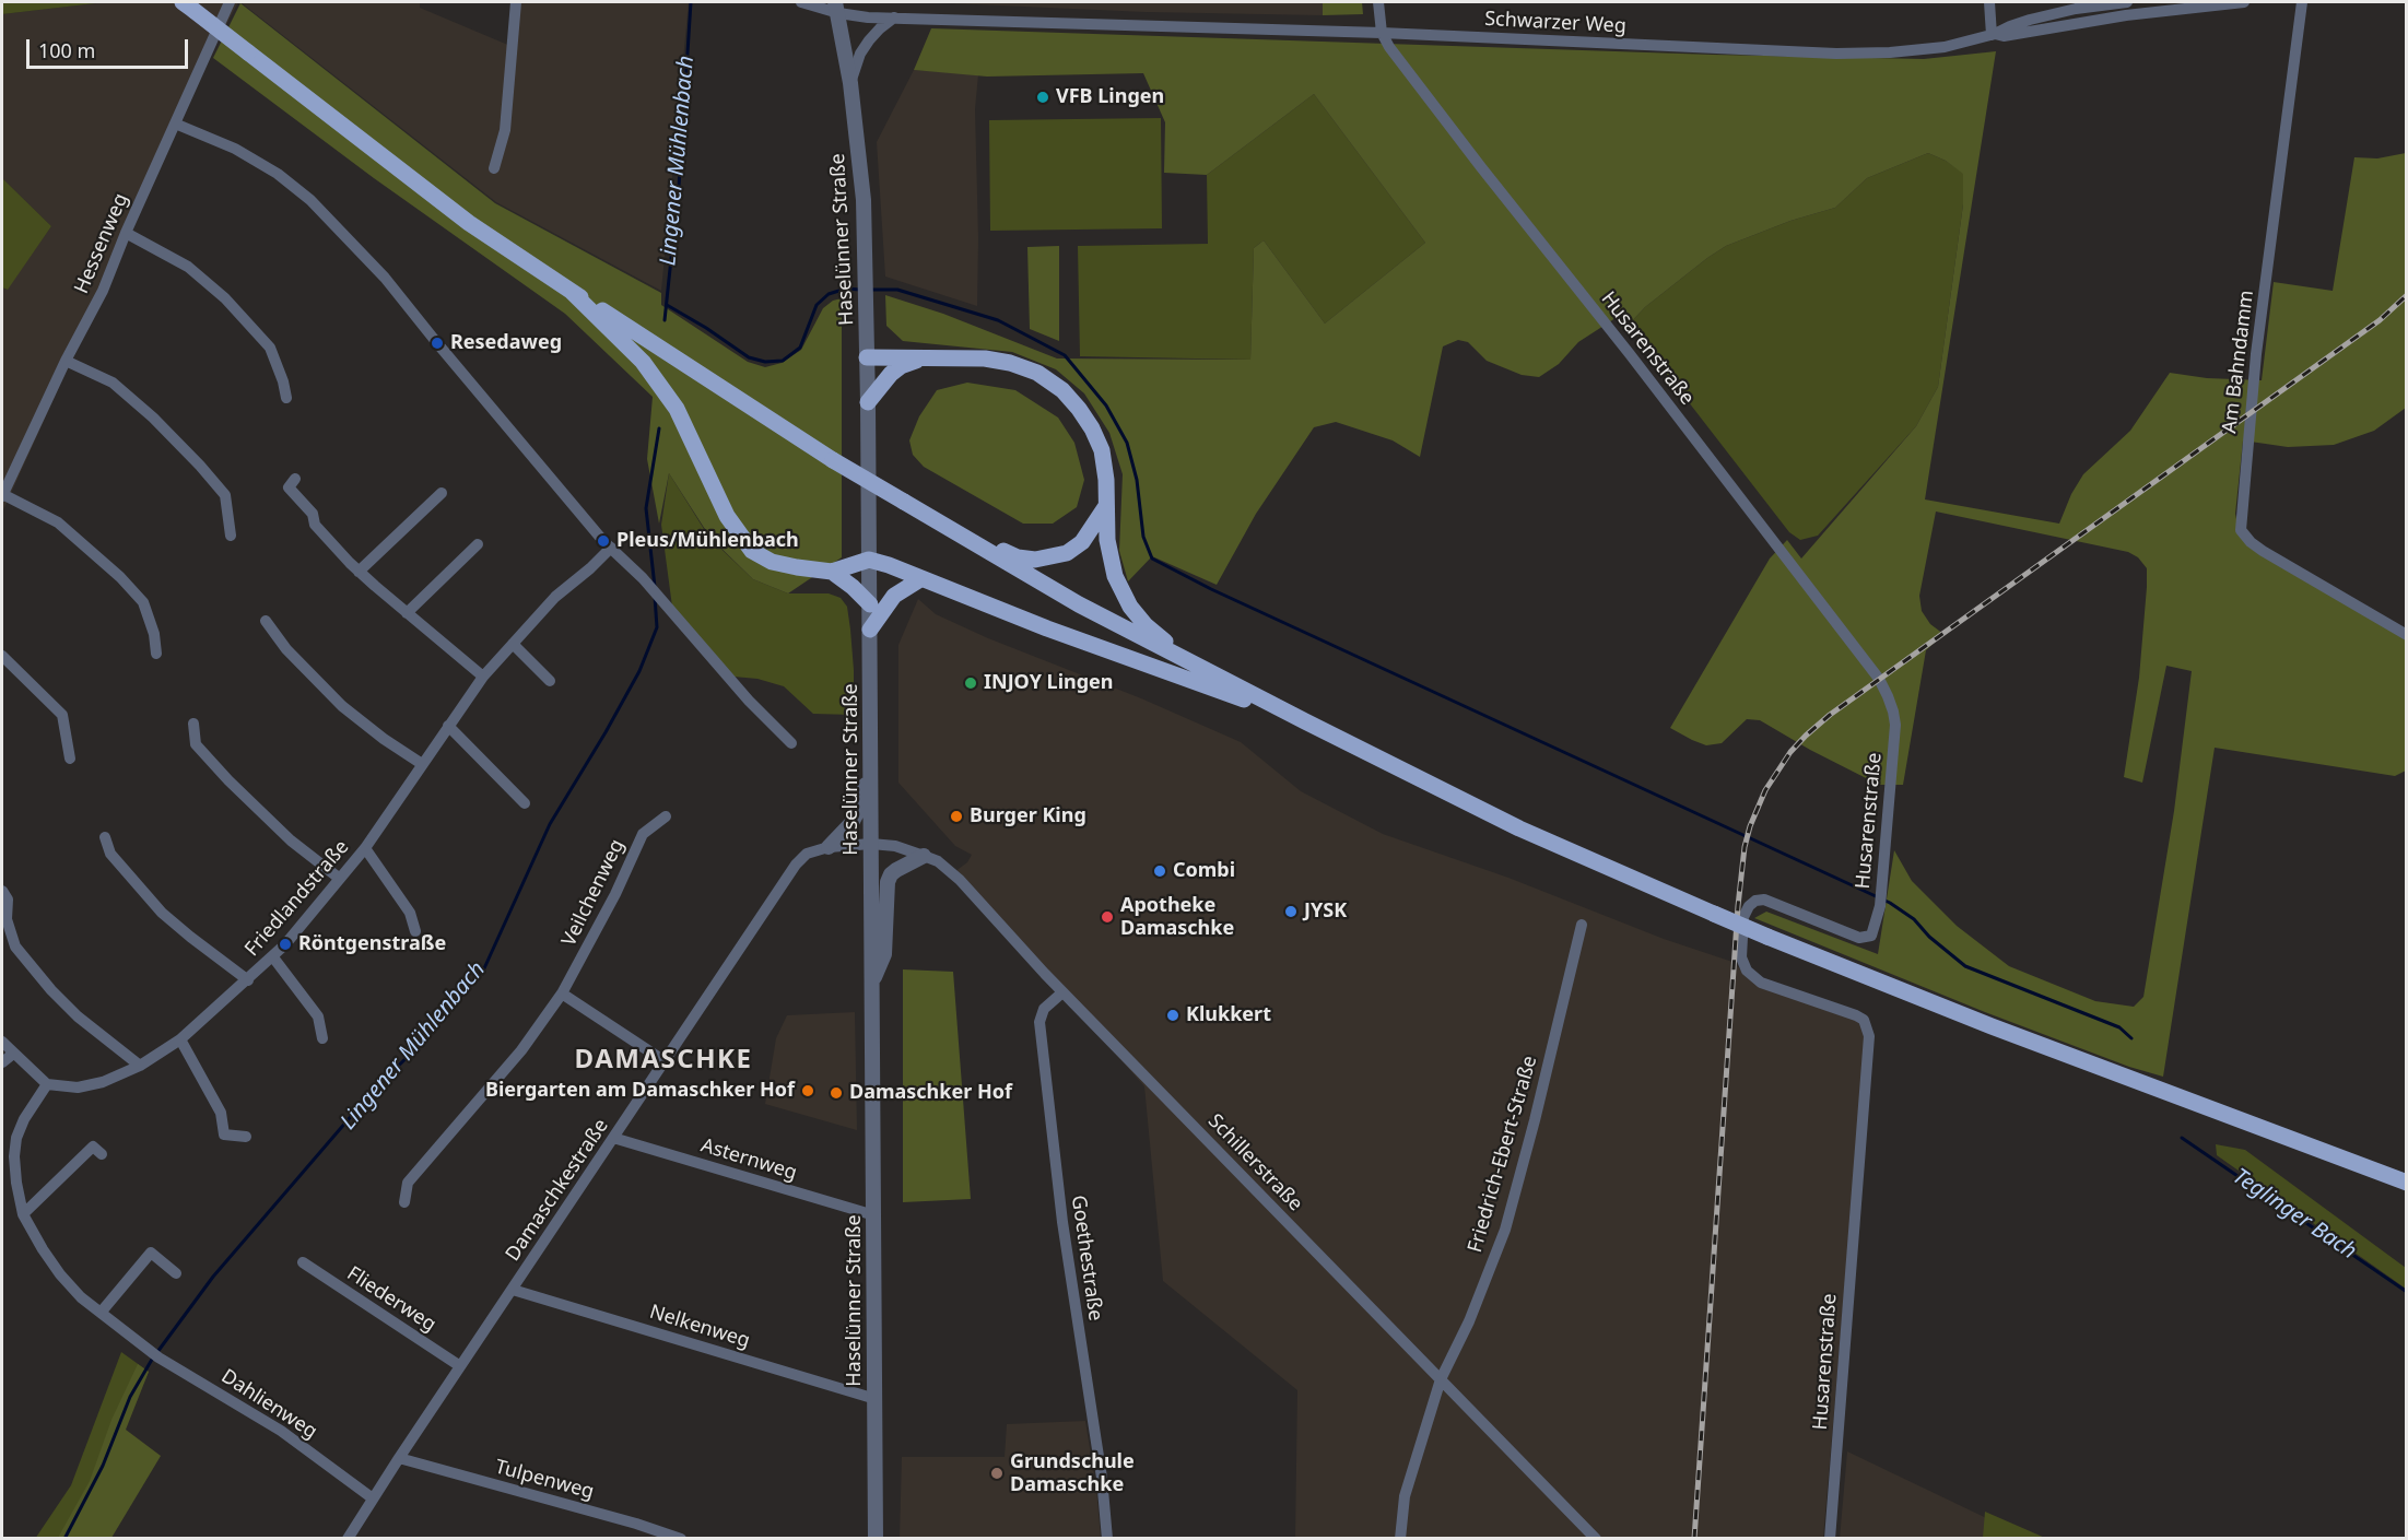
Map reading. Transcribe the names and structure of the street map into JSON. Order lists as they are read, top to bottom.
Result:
{
  "streets": {
    "street": [
      "Schwarzer Weg",
      "Haselünner Straße",
      "Hessenweg",
      "Husarenstraße",
      "Am Bahndamm",
      "Veilchenweg",
      "Friedlandstraße",
      "Friedrich-Ebert-Straße",
      "Asternweg",
      "Schillerstraße",
      "Damaschkestraße",
      "Goethestraße",
      "Fliederweg",
      "Nelkenweg",
      "Dahlienweg",
      "Tulpenweg"
    ]
  },
  "crossings": [
    ["Schwarzer Weg", "Haselünner Straße"],
    ["Schwarzer Weg", "Husarenstraße"],
    ["Haselünner Straße", "Asternweg"],
    ["Haselünner Straße", "Schillerstraße"],
    ["Haselünner Straße", "Damaschkestraße"],
    ["Haselünner Straße", "Nelkenweg"],
    ["Friedlandstraße", "Dahlienweg"],
    ["Friedrich-Ebert-Straße", "Schillerstraße"],
    ["Asternweg", "Damaschkestraße"],
    ["Schillerstraße", "Damaschkestraße"],
    ["Schillerstraße", "Goethestraße"],
    ["Damaschkestraße", "Fliederweg"],
    ["Damaschkestraße", "Nelkenweg"],
    ["Damaschkestraße", "Dahlienweg"],
    ["Damaschkestraße", "Tulpenweg"]
  ],
  "districts": ["DAMASCHKE"],
  "water": ["Lingener Mühlenbach", "Teglinger Bach"],
  "places": [
    "VFB Lingen",
    "Resedaweg",
    "Pleus/Mühlenbach",
    "INJOY Lingen",
    "Burger King",
    "Combi",
    "JYSK",
    "Apotheke Damaschke",
    "Röntgenstraße",
    "Klukkert",
    "Biergarten am Damaschker Hof",
    "Damaschker Hof",
    "Grundschule Damaschke"
  ],
  "scale_bar": "100 m"
}
